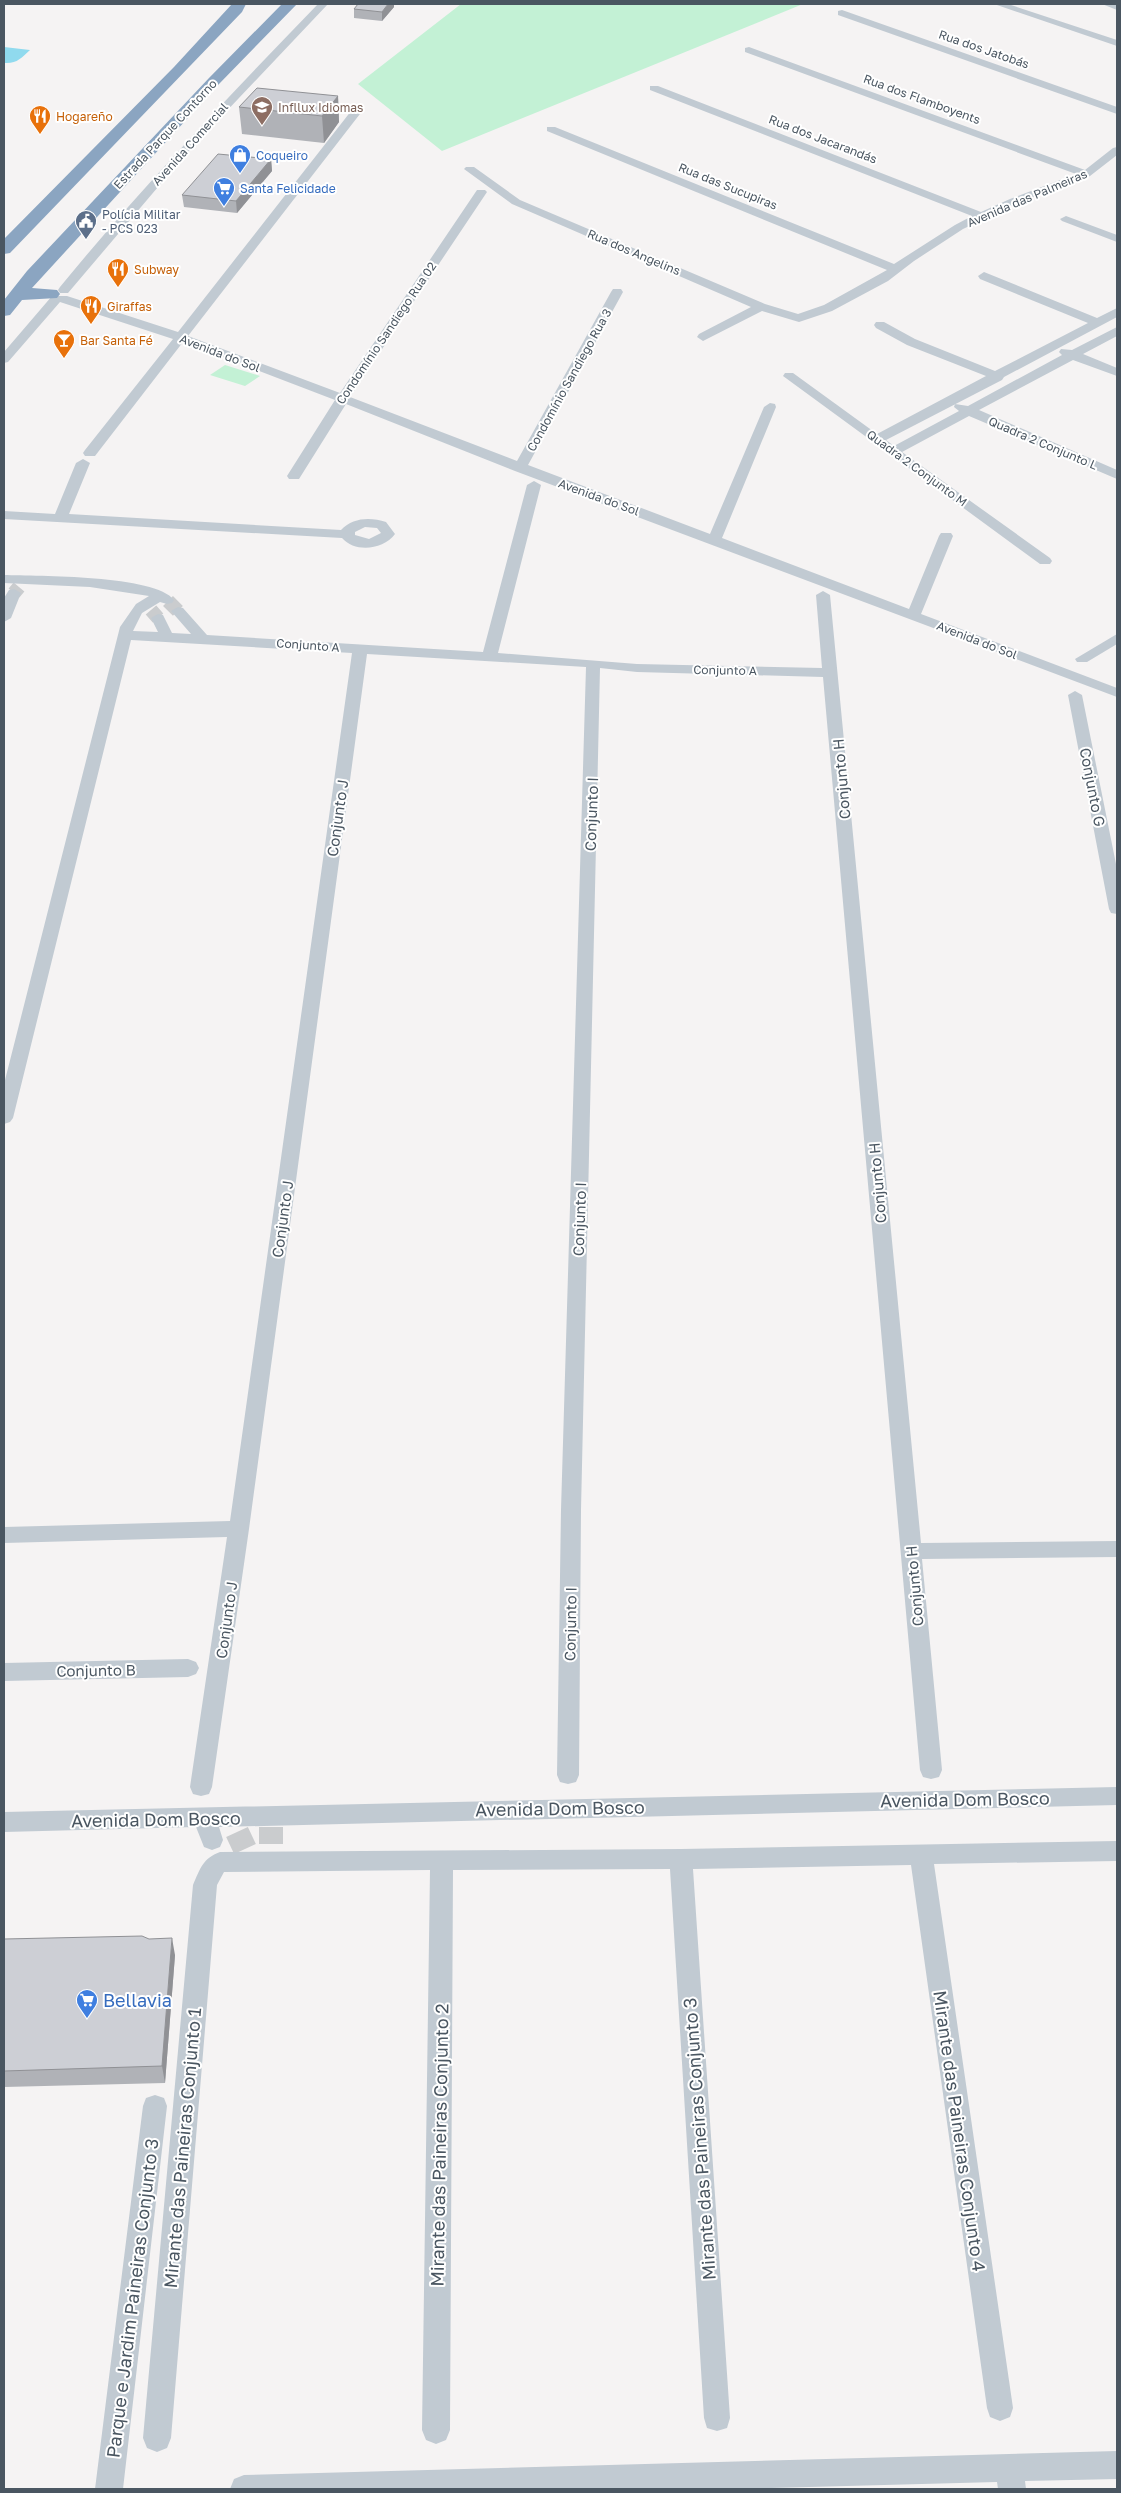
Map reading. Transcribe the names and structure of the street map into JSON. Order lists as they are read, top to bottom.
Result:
{
  "streets": {
    "highway": ["Estrada Parque Contorno"],
    "street": [
      "Rua dos Jatobás",
      "Rua dos Flamboyents",
      "Rua dos Jacarandás",
      "Avenida Comercial",
      "Rua das Sucupiras",
      "Avenida das Palmeiras",
      "Rua dos Angelins",
      "Condomínio Sandiego Rua 02",
      "Avenida do Sol",
      "Condomínio Sandiego Rua 3",
      "Quadra 2 Conjunto L",
      "Quadra 2 Conjunto M",
      "Conjunto A",
      "Conjunto H",
      "Conjunto G",
      "Conjunto I",
      "Conjunto J",
      "Conjunto B",
      "Avenida Dom Bosco",
      "Mirante das Paineiras Conjunto 4",
      "Mirante das Paineiras Conjunto 3",
      "Mirante das Paineiras Conjunto 2",
      "Mirante das Paineiras Conjunto 1",
      "Parque e Jardim Paineiras Conjunto 3"
    ]
  },
  "crossings": [
    ["Rua dos Flamboyents", "Avenida das Palmeiras"],
    ["Rua dos Jacarandás", "Avenida das Palmeiras"],
    ["Avenida Comercial", "Avenida do Sol"],
    ["Rua das Sucupiras", "Avenida das Palmeiras"],
    ["Avenida das Palmeiras", "Rua dos Angelins"],
    ["Condomínio Sandiego Rua 02", "Avenida do Sol"],
    ["Avenida do Sol", "Condomínio Sandiego Rua 3"],
    ["Conjunto A", "Conjunto H"],
    ["Conjunto A", "Conjunto I"],
    ["Conjunto A", "Conjunto J"]
  ],
  "places": {
    "school or university": ["Infllux Idiomas"],
    "restaurant": ["Hogareño", "Subway", "Giraffas"],
    "shop": ["Coqueiro"],
    "supermarket": ["Santa Felicidade", "Bellavia"],
    "public building": ["Polícia Militar - PCS 023"],
    "bar": ["Bar Santa Fé"]
  }
}
